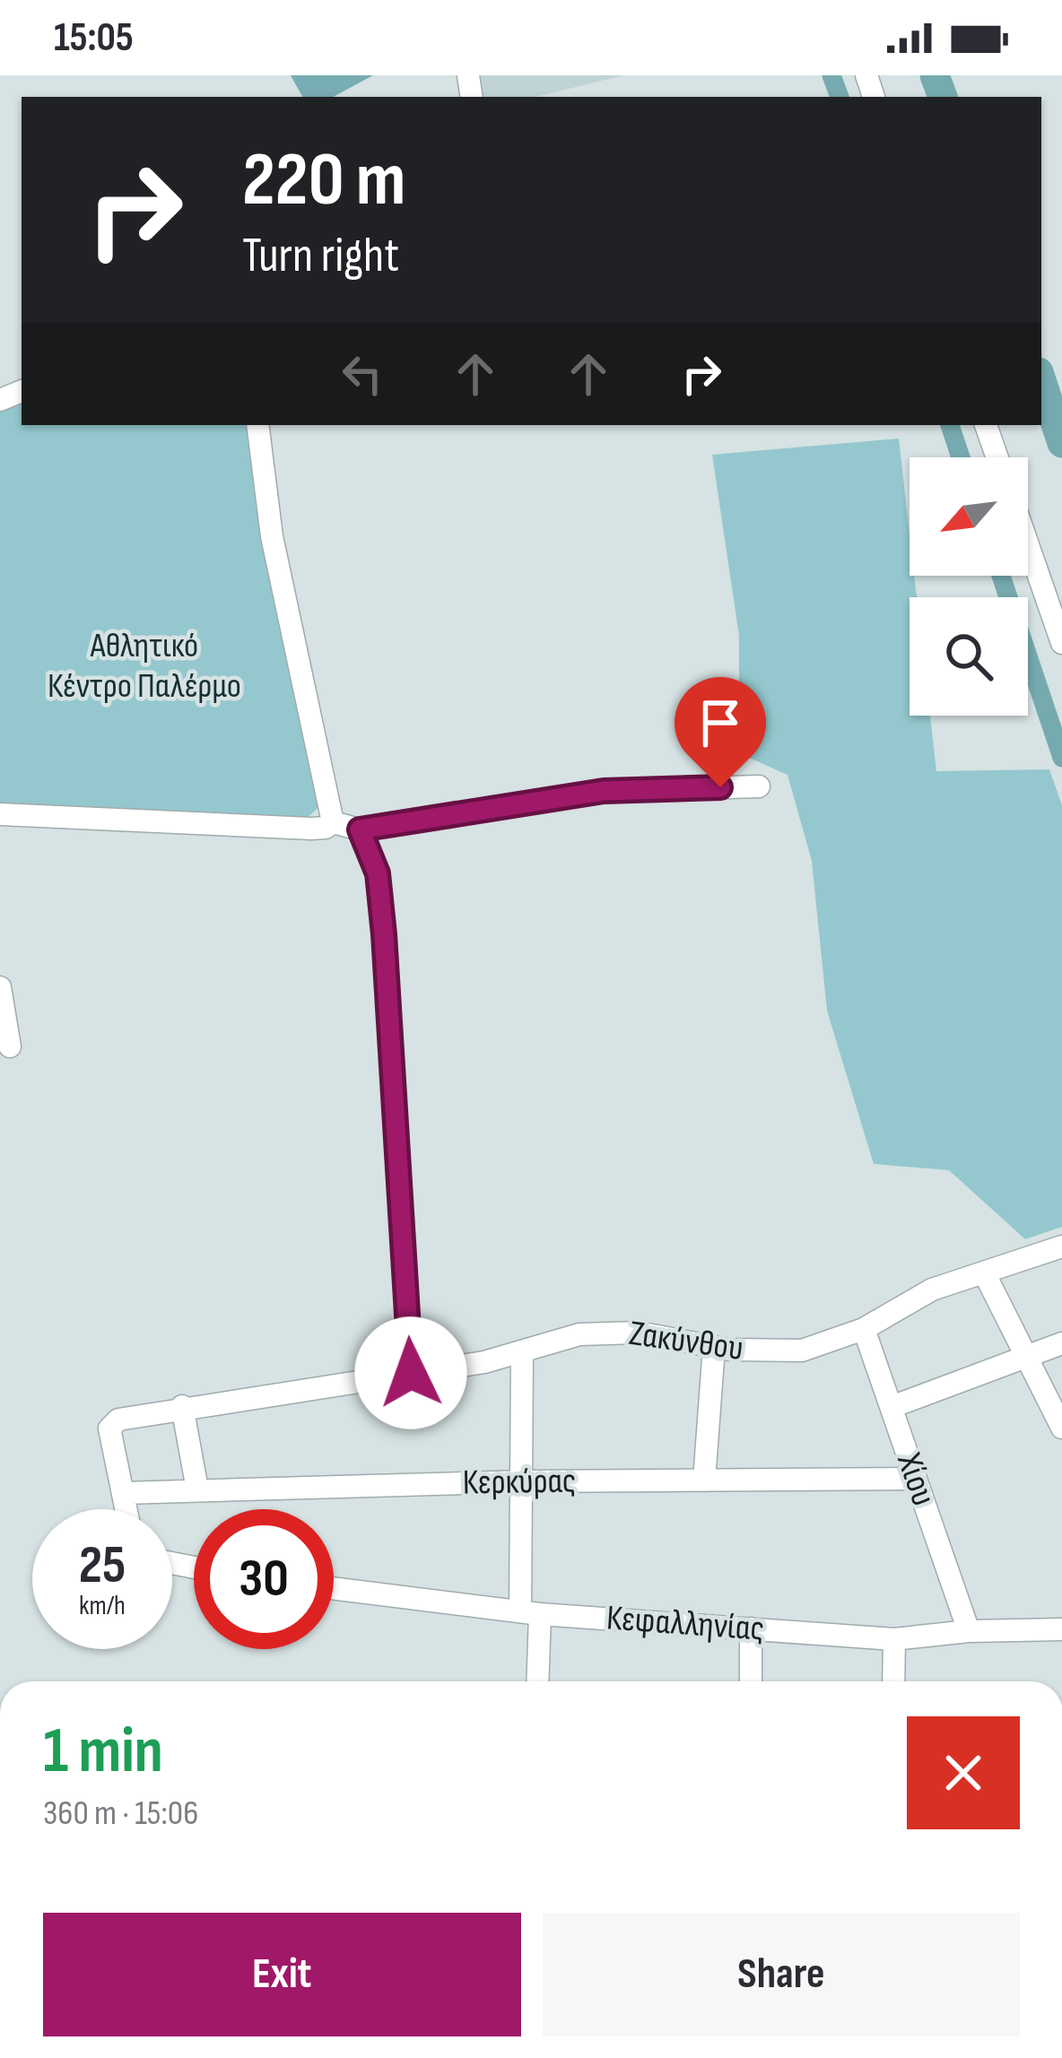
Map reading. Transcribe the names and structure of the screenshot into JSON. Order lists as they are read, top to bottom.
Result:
{
  "streets": {
    "street": [
      "Ζακύνθου",
      "Χίου",
      "Κερκύρας",
      "Κεφαλληνίας"
    ]
  },
  "crossings": [
    ["Ζακύνθου", "Χίου"],
    ["Ζακύνθου", "Κερκύρας"],
    ["Χίου", "Κερκύρας"],
    ["Χίου", "Κεφαλληνίας"]
  ],
  "parks": ["Αθλητικό Κέντρο Παλέρμο"],
  "north": "bottom left",
  "page": {
    "status": "15:05",
    "turn": ["220 m", "Turn right"],
    "speed": "25 km/h",
    "limit": "30",
    "heading": ["1 min", "360 m · 15:06"],
    "buttons": ["Exit", "Share"]
  }
}
